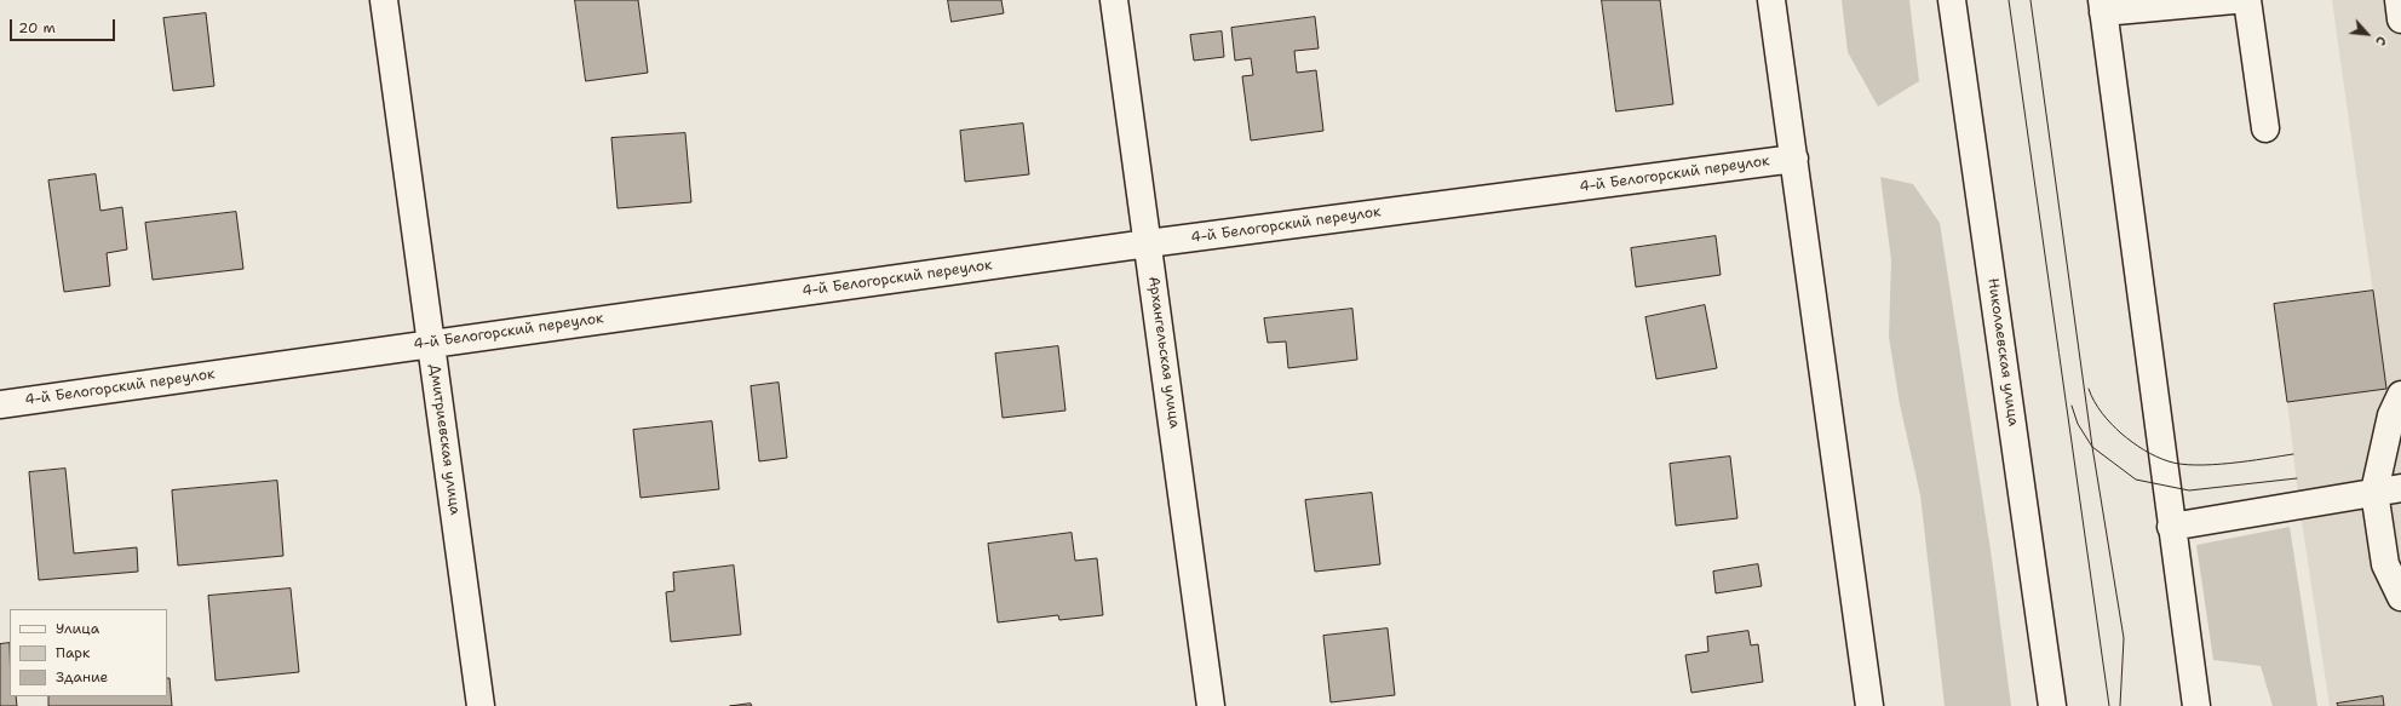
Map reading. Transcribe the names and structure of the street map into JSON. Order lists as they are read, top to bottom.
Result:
{
  "streets": {
    "street": [
      "4-й Белогорский переулок",
      "Архангельская улица",
      "Николаевская улица",
      "Дмитриевская улица"
    ]
  },
  "crossings": [
    ["4-й Белогорский переулок", "Архангельская улица"],
    ["4-й Белогорский переулок", "Дмитриевская улица"]
  ],
  "legend": ["Улица", "Парк", "Здание"],
  "scale_bar": "20 m",
  "north": "bottom right"
}
